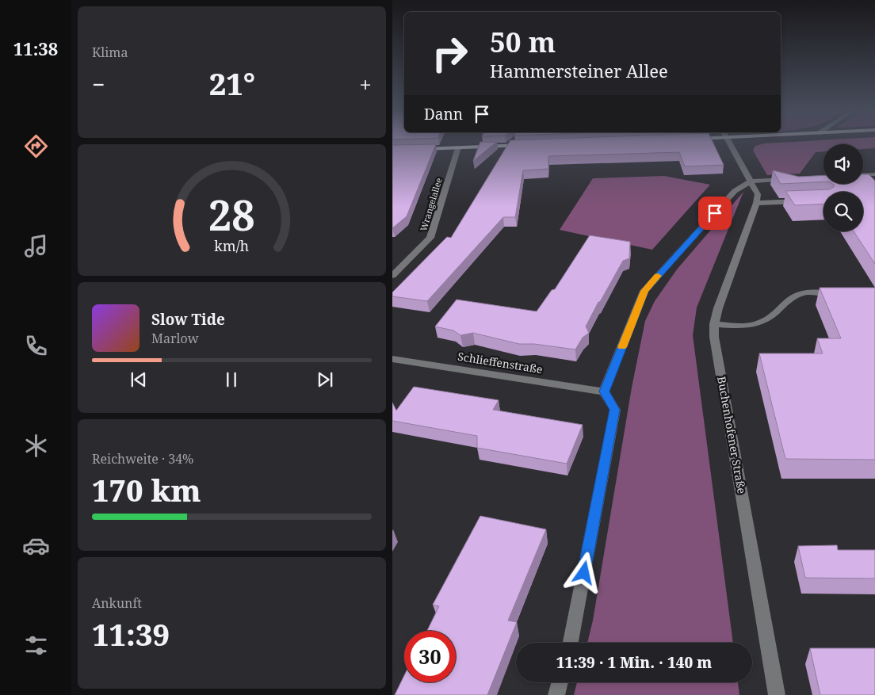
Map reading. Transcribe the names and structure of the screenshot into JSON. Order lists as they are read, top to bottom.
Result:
{
  "streets": {
    "street": ["Wrangelallee", "Schlieffenstraße", "Buchenhofener Straße"]
  },
  "page": {
    "tabs": "11:38",
    "tile": [
      "Klima",
      ["Reichweite · 34%", "170 km"],
      ["Ankunft", "11:39"]
    ],
    "turn": ["50 m", "Hammersteiner Allee"],
    "heat": ["−", "21°", "+"],
    "then": "Dann",
    "song": ["Slow Tide", "Marlow"],
    "limit": "30",
    "trip": "11:39 · 1 Min. · 140 m",
    "gauge": ["28", "km/h"]
  }
}
